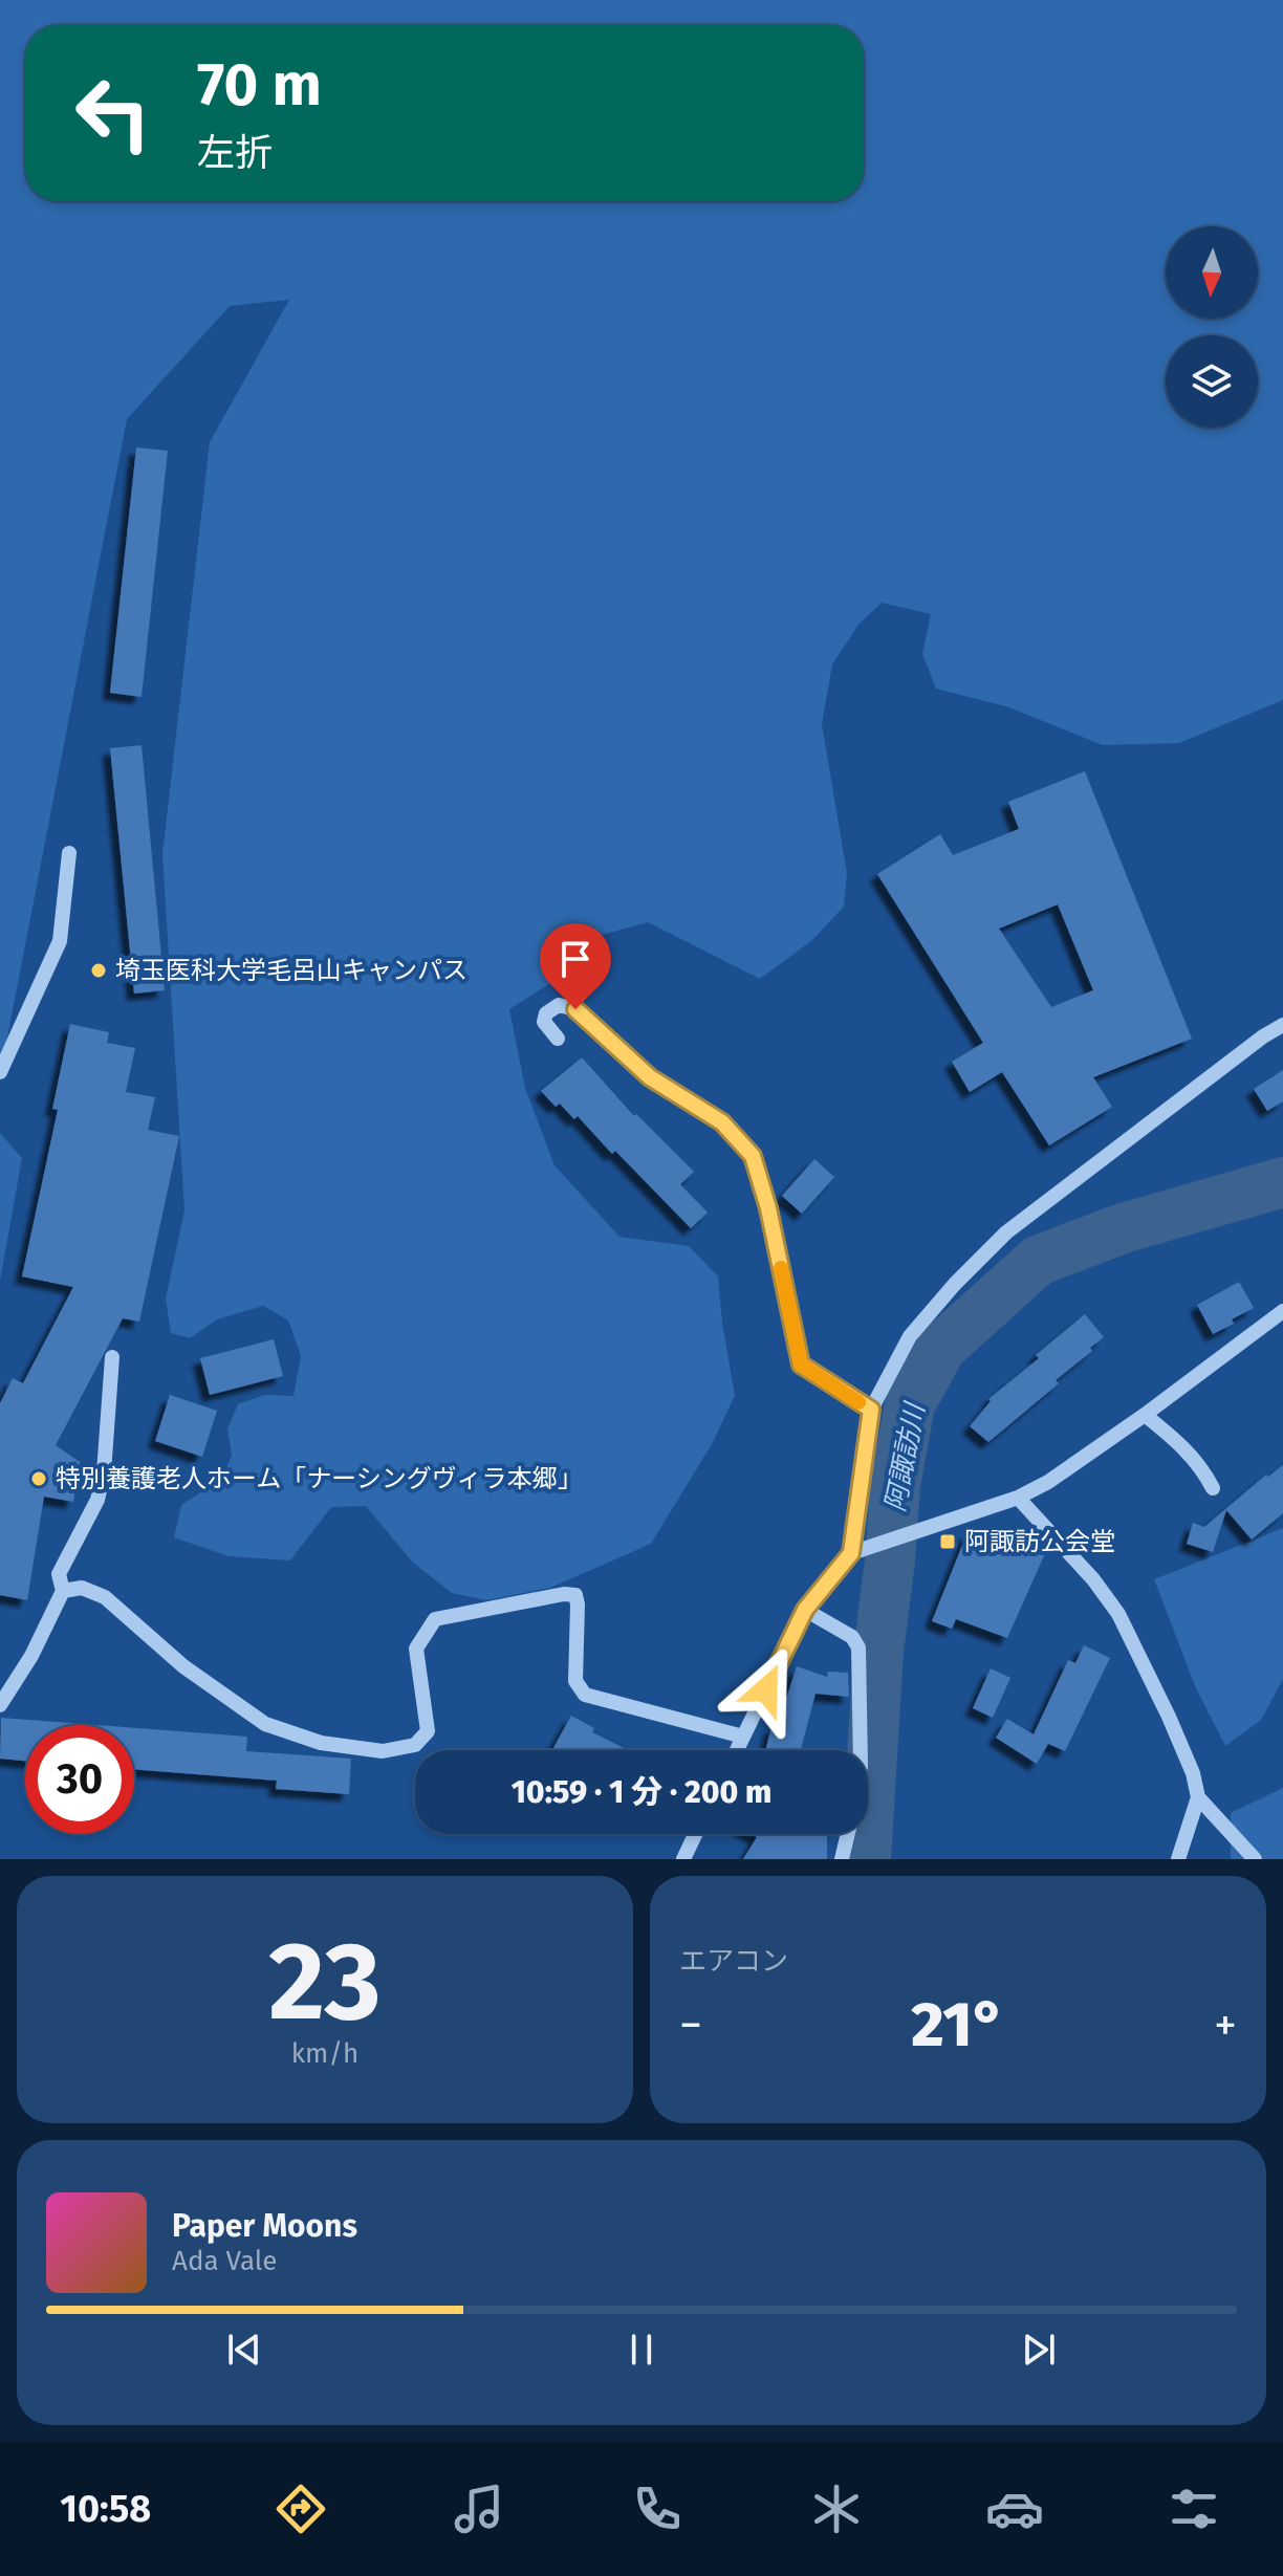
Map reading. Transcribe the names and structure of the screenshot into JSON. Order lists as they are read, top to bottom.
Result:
{
  "water": ["阿諏訪川"],
  "places": {
    "other": ["埼玉医科大学毛呂山キャンパス", "特別養護老人ホーム「ナーシングヴィラ本郷」"],
    "transit": ["阿諏訪公会堂"]
  },
  "north": "bottom",
  "page": {
    "turn": ["70 m", "左折"],
    "limit": "30",
    "trip": "10:59 · 1 分 · 200 m",
    "tile": [
      ["23", "km/h"],
      "エアコン"
    ],
    "heat": ["−", "21°", "+"],
    "song": ["Paper Moons", "Ada Vale"],
    "tabs": "10:58"
  }
}
